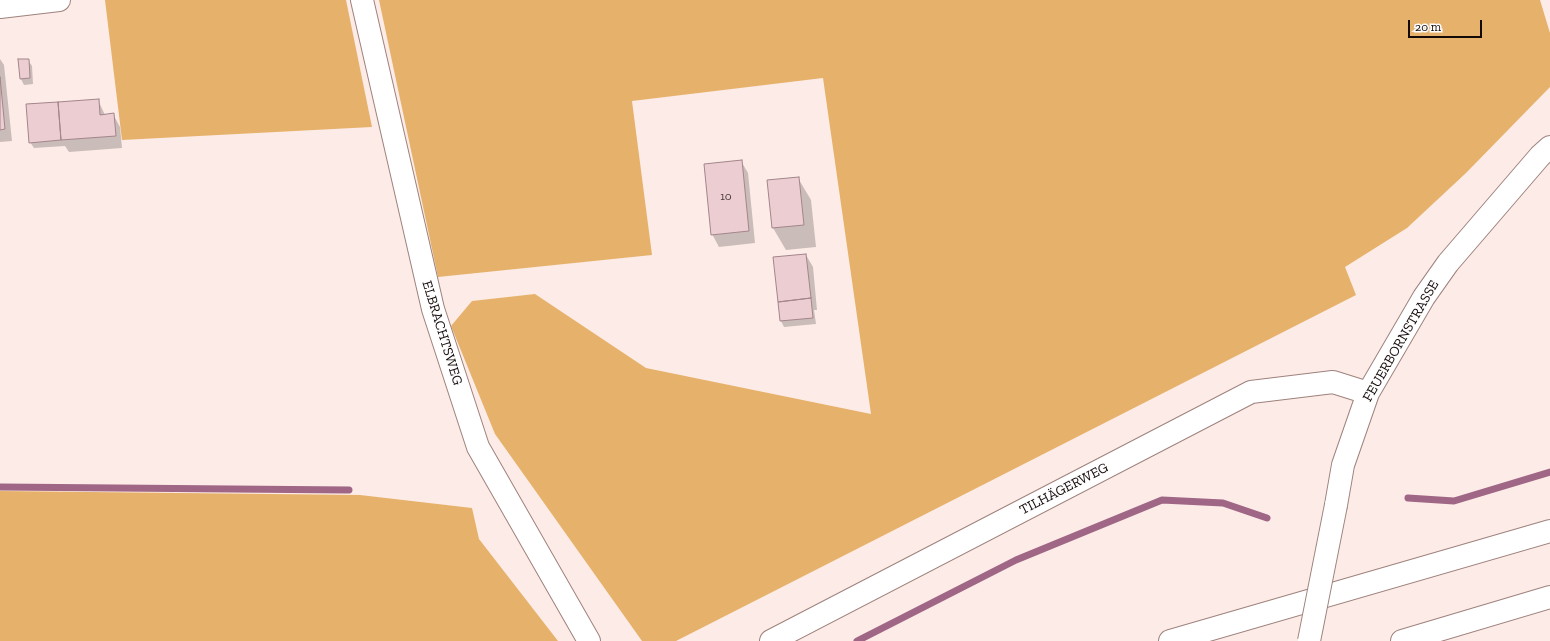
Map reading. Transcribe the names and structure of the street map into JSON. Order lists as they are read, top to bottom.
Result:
{
  "streets": {
    "main road": ["ELBRACHTSWEG", "FEUERBORNSTRASSE", "TILHÄGERWEG"]
  },
  "crossings": [
    ["FEUERBORNSTRASSE", "TILHÄGERWEG"]
  ],
  "house_numbers": ["10"],
  "scale_bar": "20 m"
}
